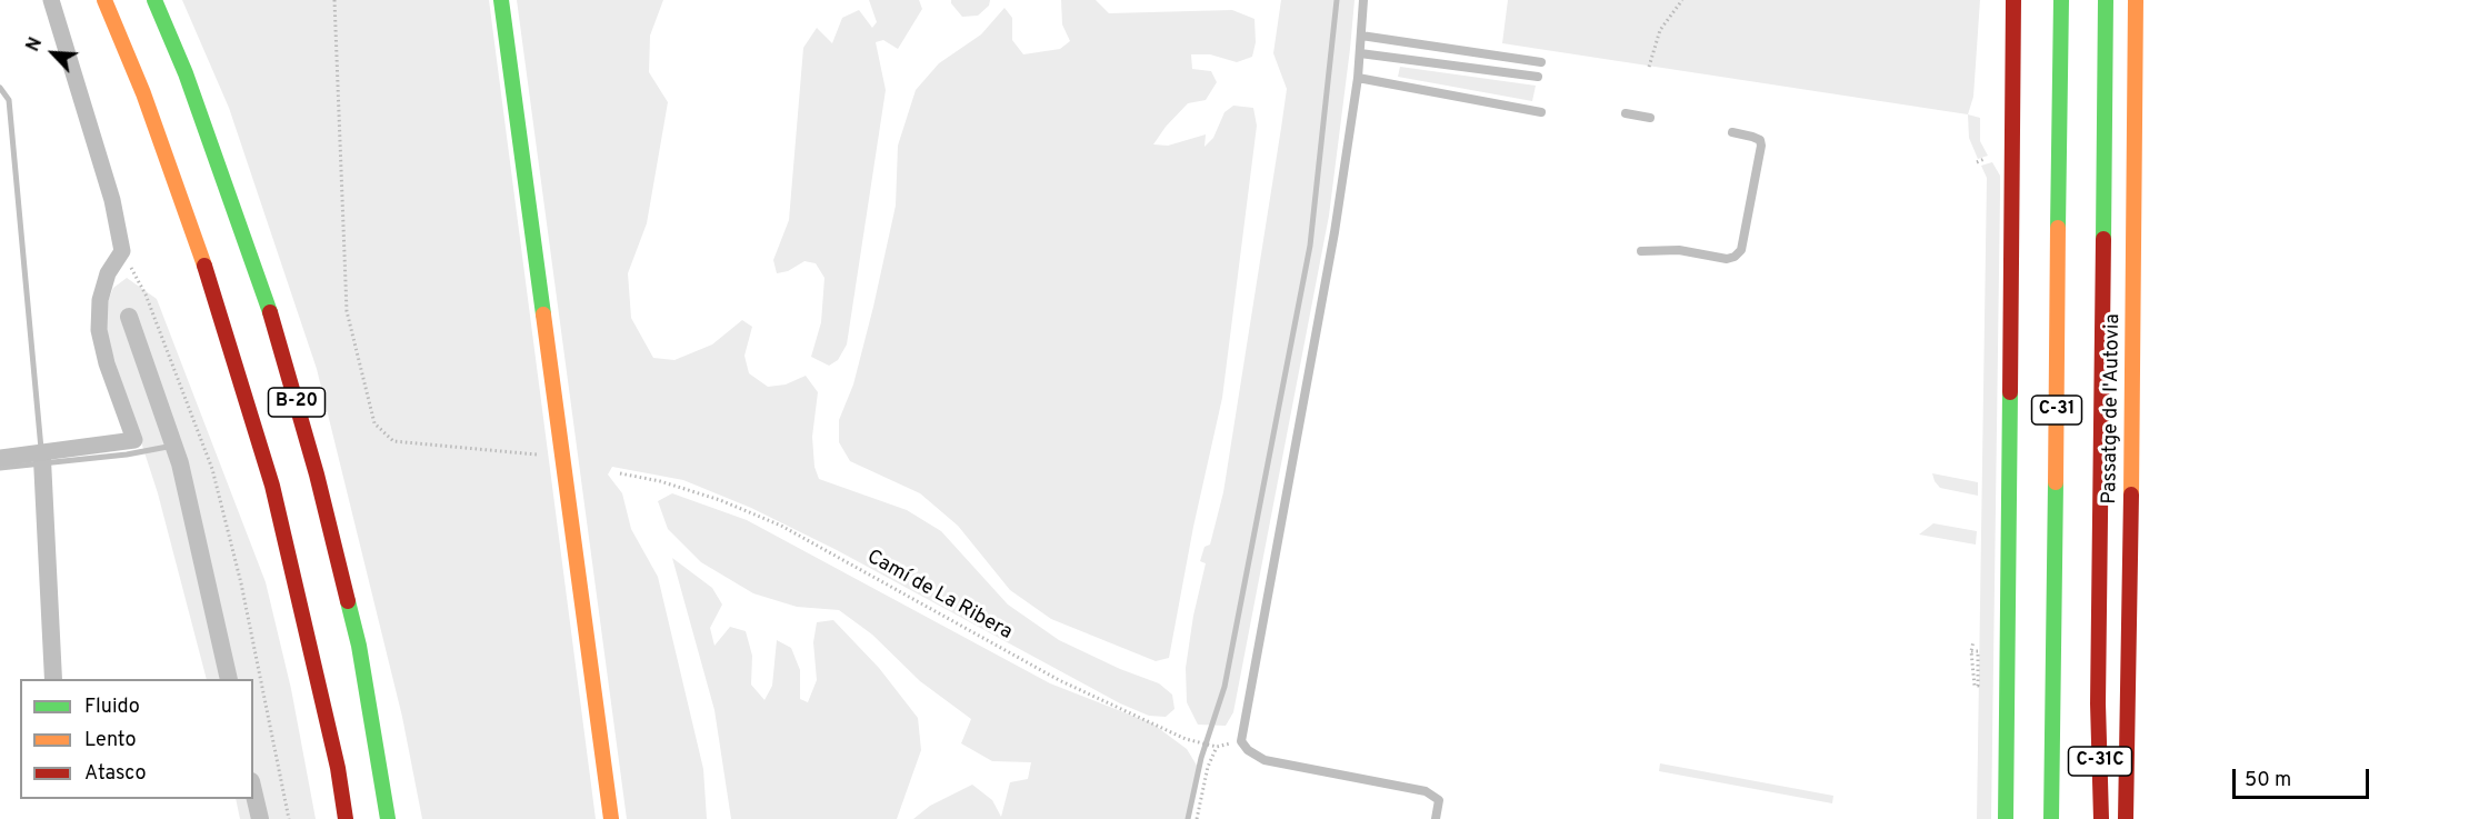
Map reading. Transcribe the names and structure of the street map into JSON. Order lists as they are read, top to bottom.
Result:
{
  "streets": {
    "main road": [
      "B-20",
      "Passatge de l'Autovia",
      "C-31",
      "C-31C"
    ],
    "path": ["Camí de La Ribera"]
  },
  "crossings": [
    ["C-31", "C-31C"]
  ],
  "legend": ["Fluido", "Lento", "Atasco"],
  "scale_bar": "50 m",
  "north": "top left"
}
